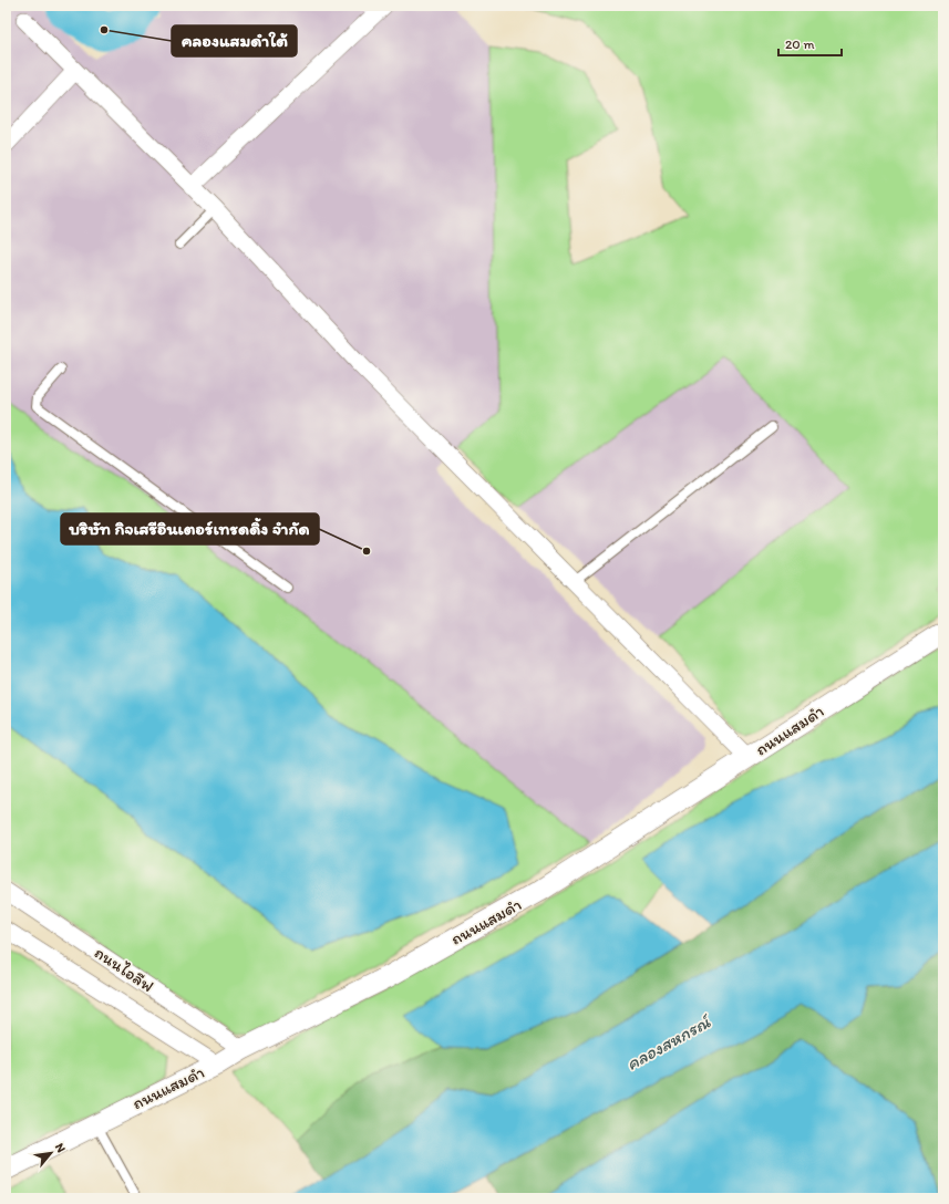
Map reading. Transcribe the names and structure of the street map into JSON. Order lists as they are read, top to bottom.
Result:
{
  "streets": {
    "street": ["ถนนแสมดำ", "ถนนไอลีฟ"]
  },
  "crossings": [
    ["ถนนแสมดำ", "ถนนไอลีฟ"]
  ],
  "water": ["คลองสหกรณ์"],
  "places": ["คลองแสมดำใต้", "บริษัท กิจเสรีอินเตอร์เทรดดิ้ง จำกัด"],
  "scale_bar": "20 m",
  "north": "top right"
}
